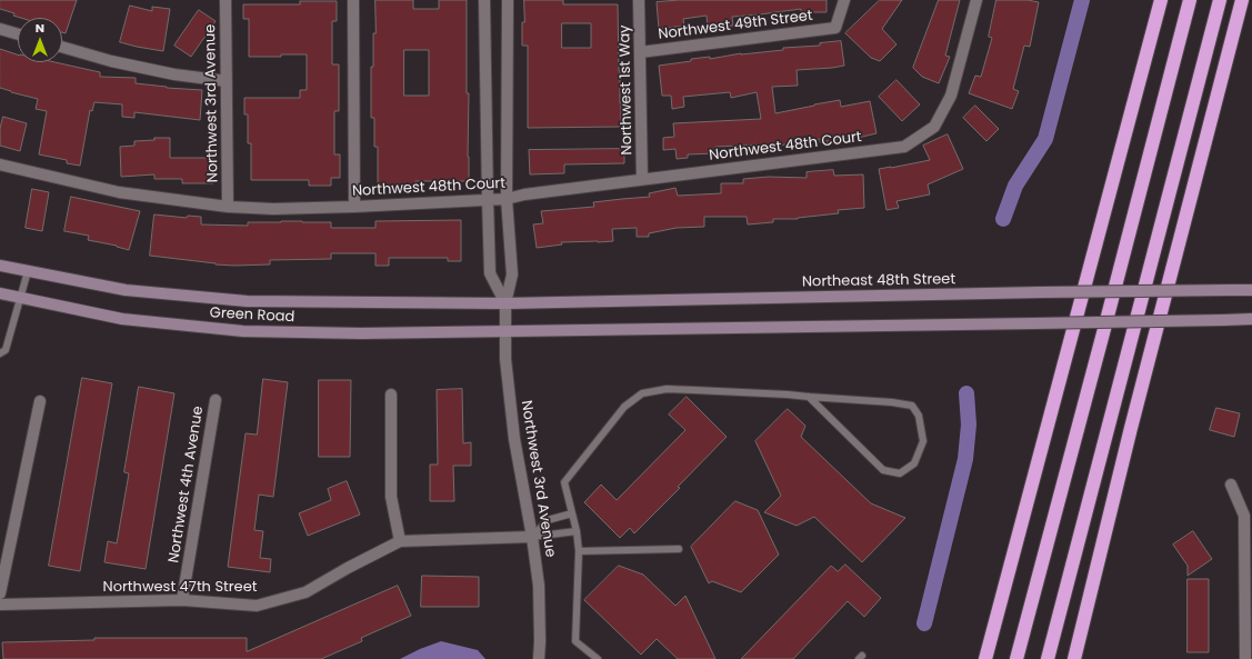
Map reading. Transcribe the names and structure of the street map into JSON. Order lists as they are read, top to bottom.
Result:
{
  "streets": {
    "main road": ["Northeast 48th Street", "Green Road"],
    "street": [
      "Northwest 49th Street",
      "Northwest 1st Way",
      "Northwest 3rd Avenue",
      "Northwest 48th Court",
      "Northwest 4th Avenue",
      "Northwest 47th Street"
    ]
  },
  "crossings": [
    ["Northwest 49th Street", "Northwest 1st Way"],
    ["Northwest 1st Way", "Northwest 48th Court"],
    ["Northwest 3rd Avenue", "Northwest 48th Court"],
    ["Northwest 3rd Avenue", "Northeast 48th Street"],
    ["Northwest 3rd Avenue", "Green Road"],
    ["Northwest 3rd Avenue", "Northwest 47th Street"],
    ["Northeast 48th Street", "Green Road"],
    ["Northwest 4th Avenue", "Northwest 47th Street"]
  ],
  "north": "top"
}
